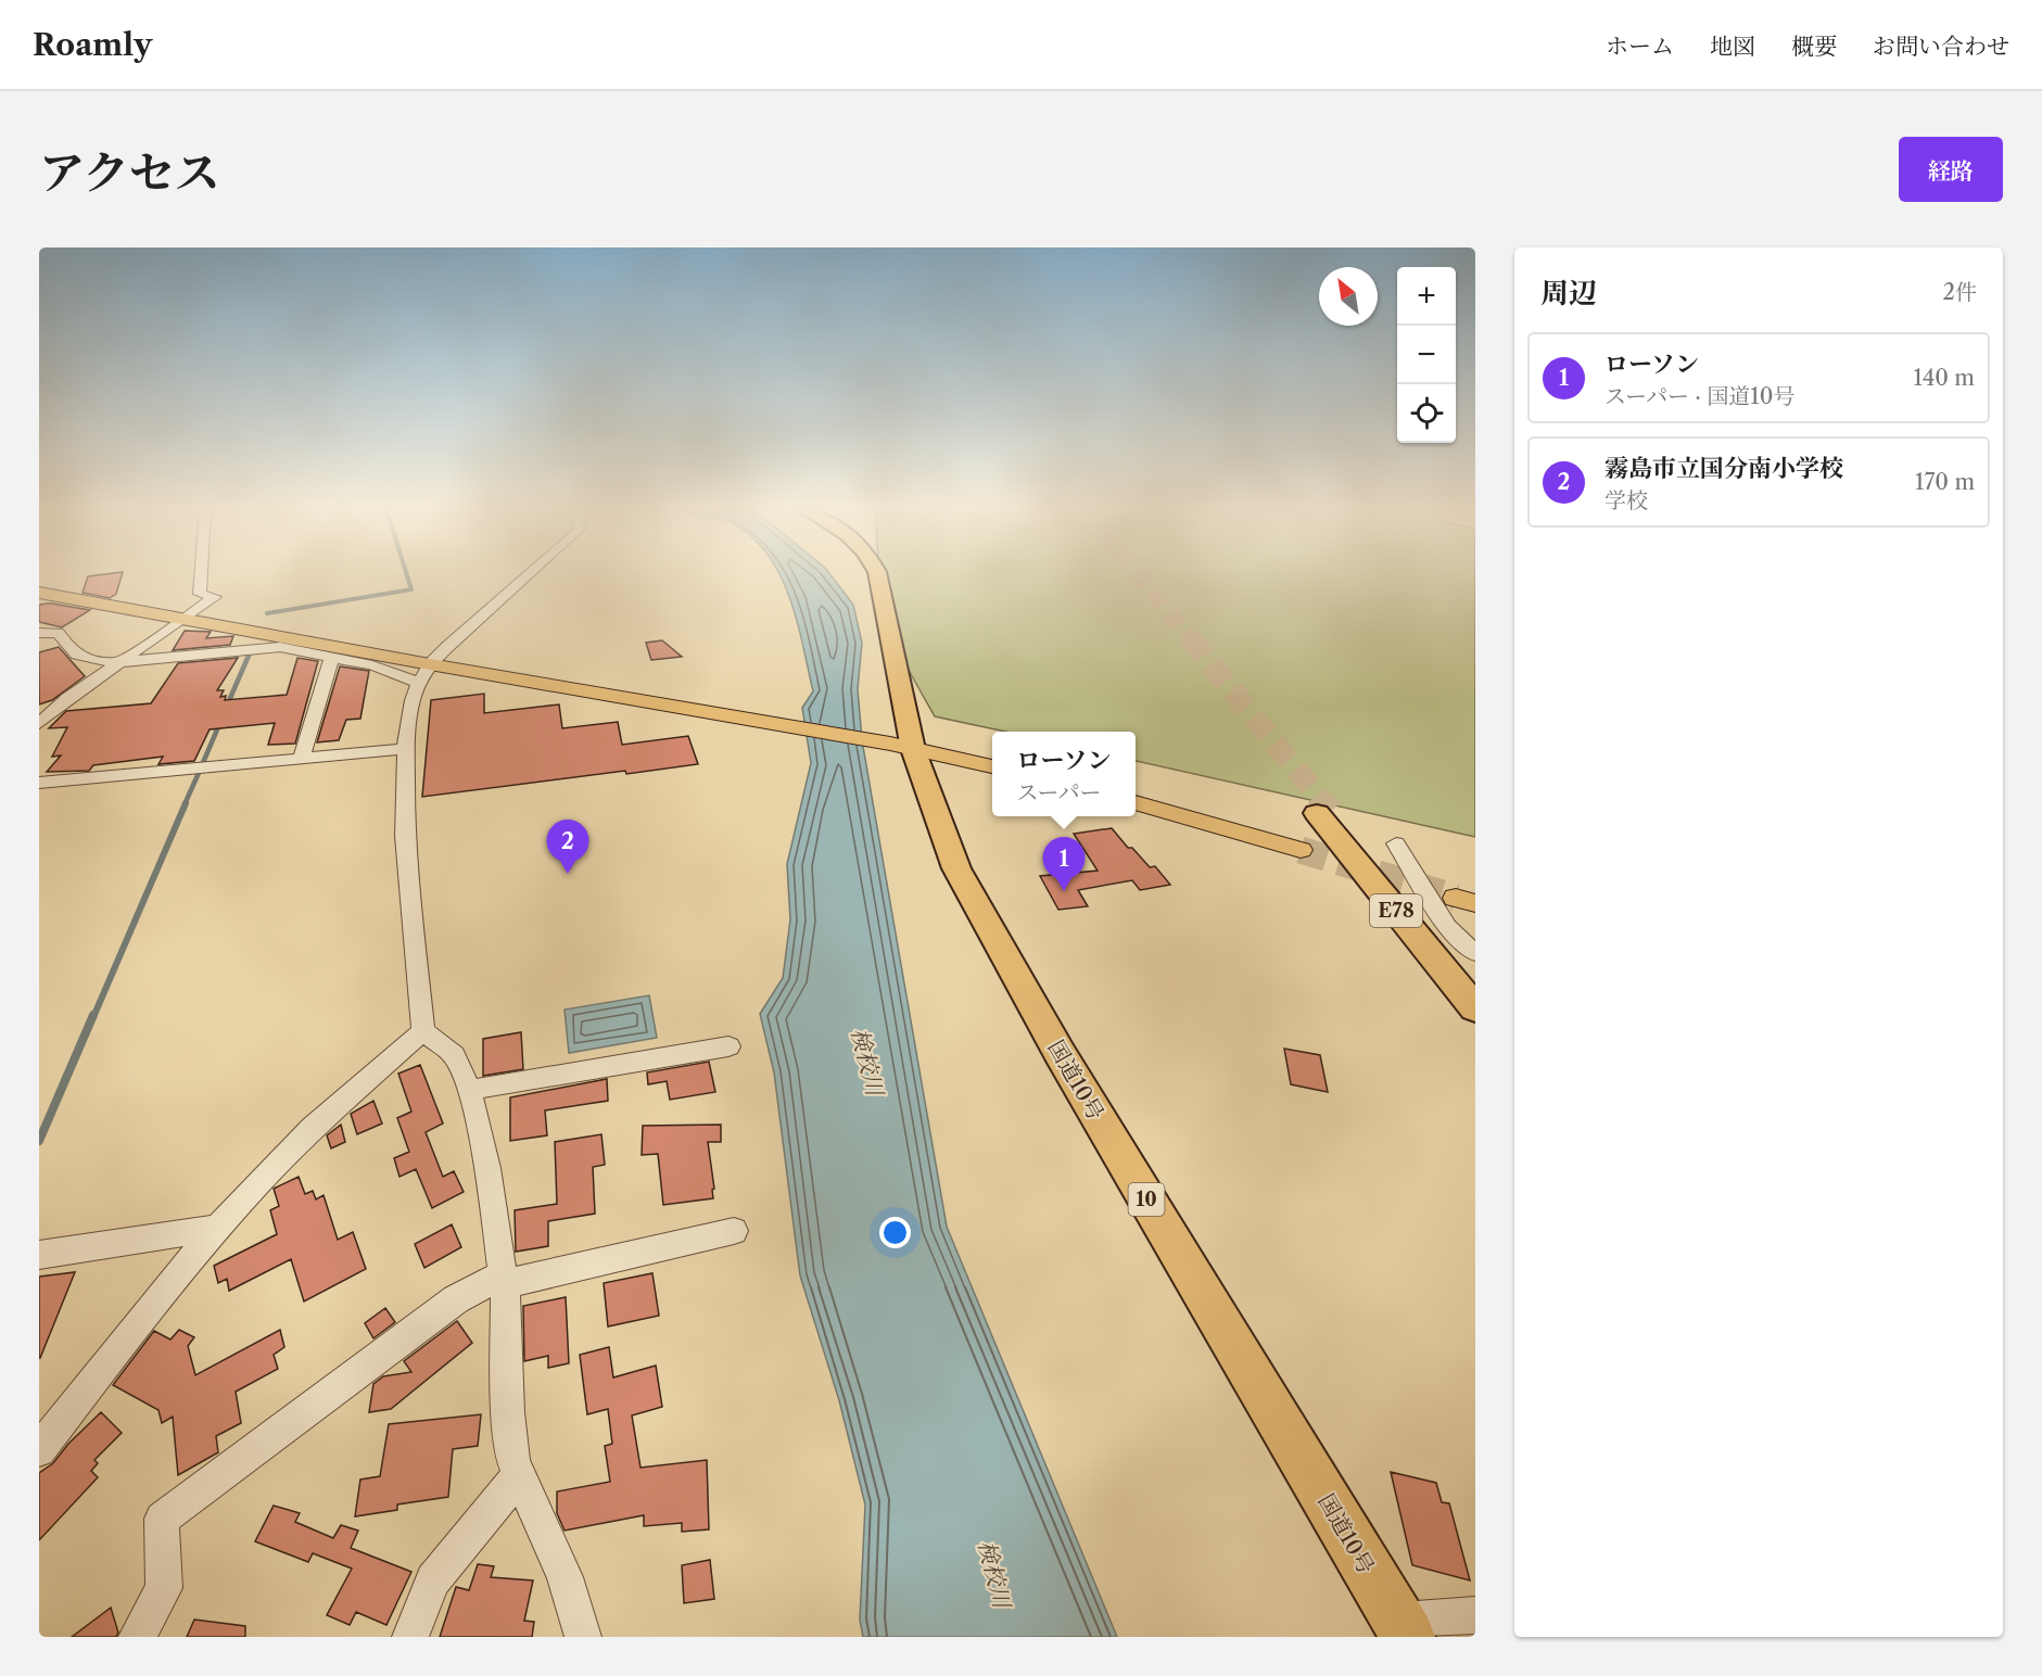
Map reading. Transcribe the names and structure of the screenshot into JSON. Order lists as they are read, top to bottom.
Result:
{
  "streets": {
    "highway": ["E78", "国道10号", "10"]
  },
  "water": ["検校川"],
  "north": "top left",
  "page": {
    "header": "Roamly",
    "nav": [
      "ホーム",
      "地図",
      "概要",
      "お問い合わせ"
    ],
    "title": "アクセス",
    "buttons": "経路",
    "heading": ["周辺", "2件"],
    "map_buttons": ["+", "−"],
    "list": [
      {
        "mark": "1",
        "name": "ローソン",
        "note": "スーパー · 国道10号",
        "value": "140 m"
      },
      {
        "mark": "2",
        "name": "霧島市立国分南小学校",
        "note": "学校",
        "value": "170 m"
      }
    ],
    "popup": ["ローソン", "スーパー"],
    "pins": ["2", "1"]
  }
}
